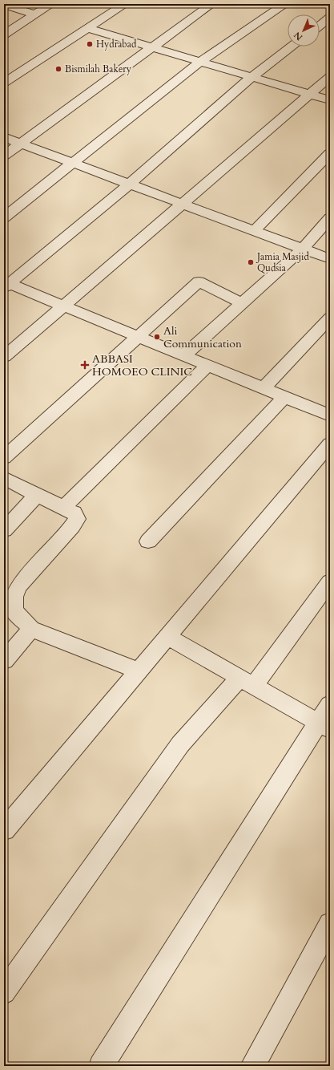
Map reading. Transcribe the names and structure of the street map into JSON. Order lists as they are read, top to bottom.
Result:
{
  "places": {
    "other": [
      "Hydrabad",
      "Bismilah Bakery",
      "Jamia Masjid Qudsia",
      "Ali Communication"
    ],
    "health": ["ABBASI HOMOEO CLINIC"]
  },
  "north": "bottom left"
}
